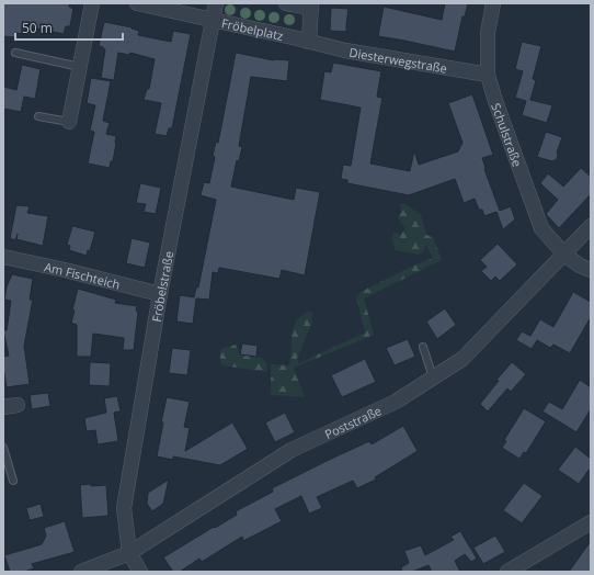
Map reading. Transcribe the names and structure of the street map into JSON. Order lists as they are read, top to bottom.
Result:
{
  "streets": {
    "street": [
      "Fröbelplatz",
      "Diesterwegstraße",
      "Schulstraße",
      "Am Fischteich",
      "Fröbelstraße",
      "Poststraße"
    ]
  },
  "crossings": [
    ["Fröbelplatz", "Diesterwegstraße"],
    ["Fröbelplatz", "Fröbelstraße"],
    ["Diesterwegstraße", "Schulstraße"],
    ["Schulstraße", "Poststraße"],
    ["Am Fischteich", "Fröbelstraße"],
    ["Fröbelstraße", "Poststraße"]
  ],
  "scale_bar": "50 m"
}
